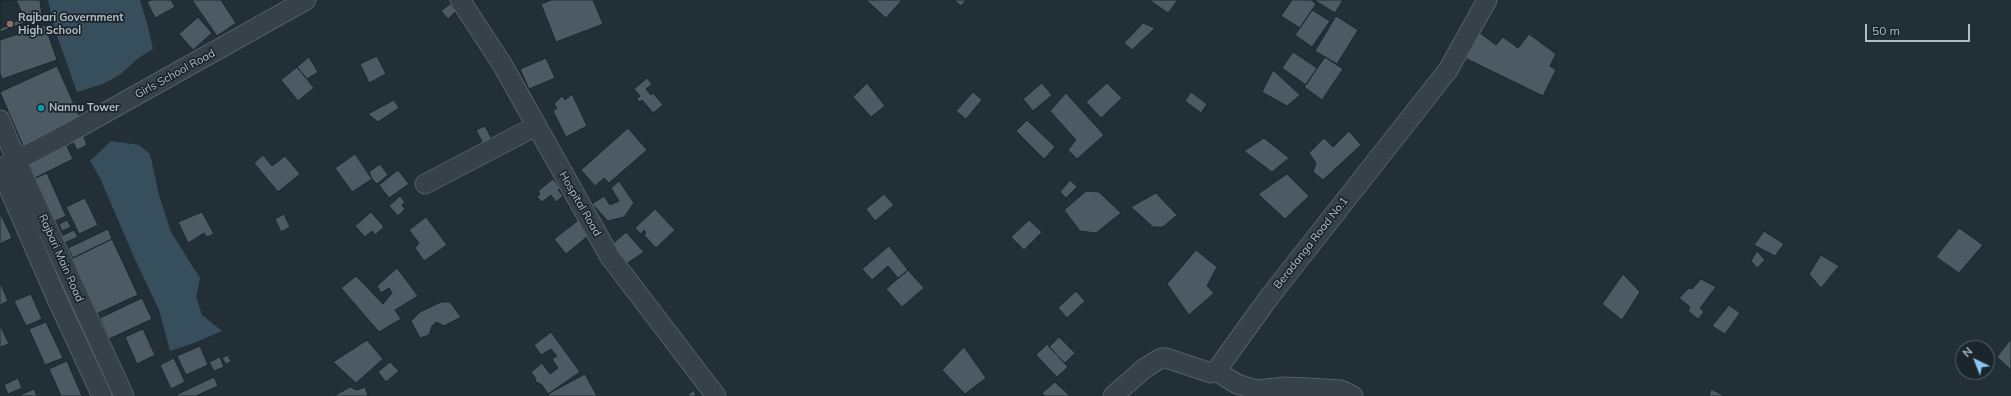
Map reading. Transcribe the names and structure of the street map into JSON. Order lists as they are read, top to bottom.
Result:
{
  "streets": {
    "street": [
      "Girls School Road",
      "Hospital Road",
      "Beradanga Road No.1",
      "Rajbari Main Road"
    ]
  },
  "crossings": [
    ["Girls School Road", "Rajbari Main Road"]
  ],
  "places": ["Rajbari Government High School", "Nannu Tower"],
  "scale_bar": "50 m",
  "north": "top left"
}
